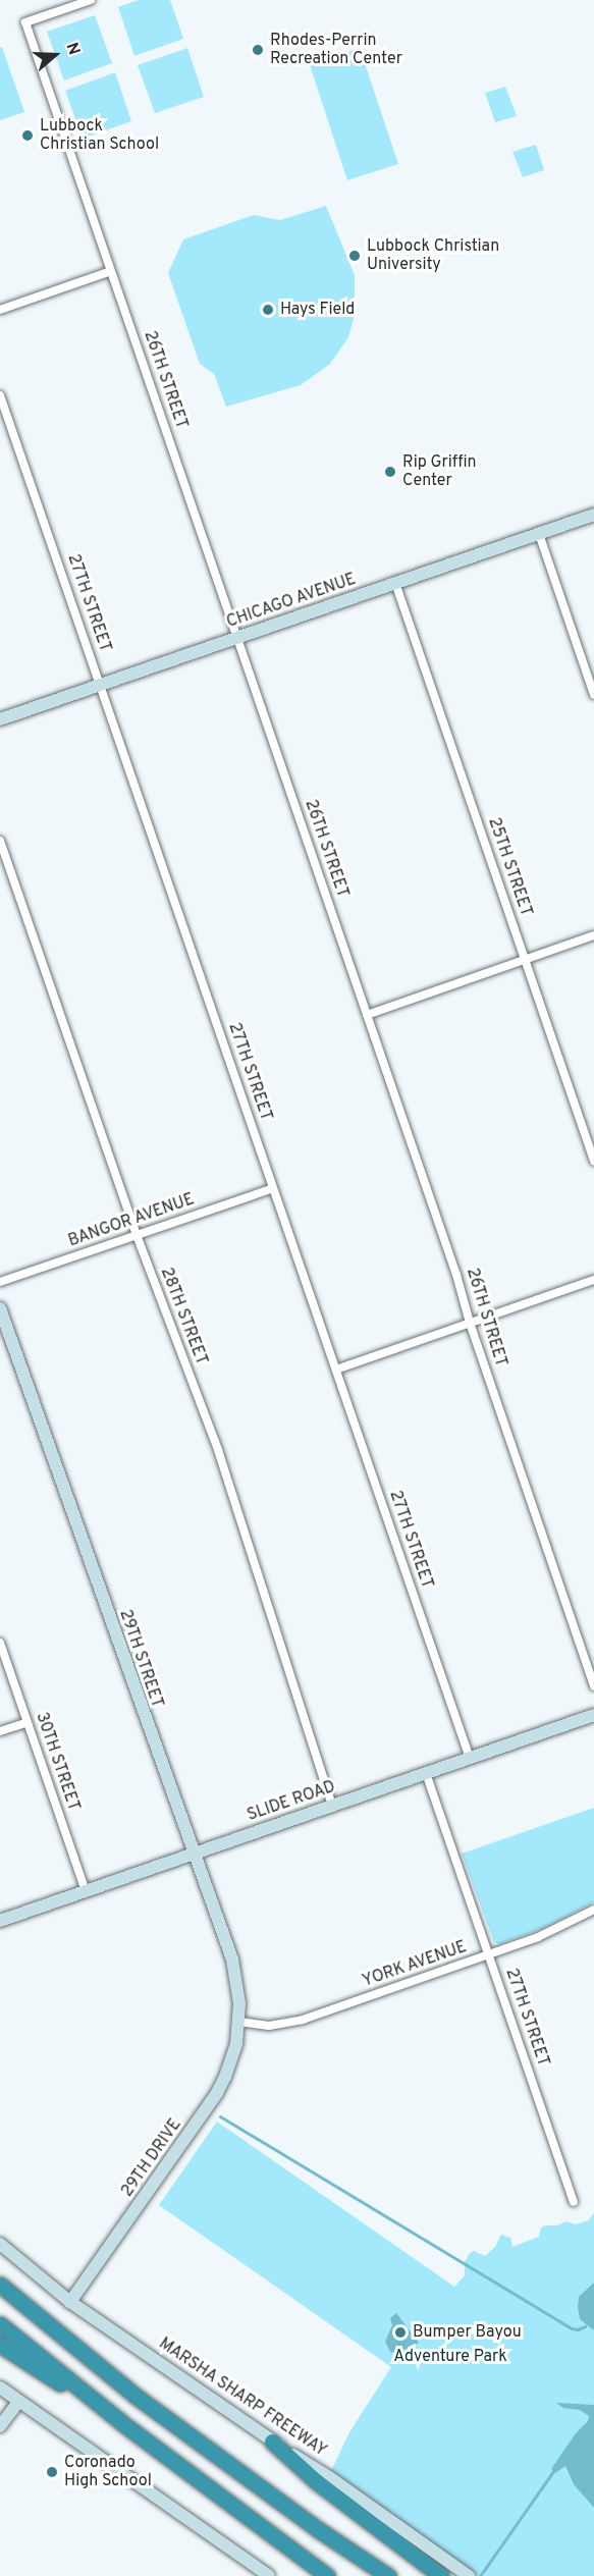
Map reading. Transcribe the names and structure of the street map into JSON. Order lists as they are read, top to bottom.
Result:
{
  "streets": {
    "street": [
      "26TH STREET",
      "CHICAGO AVENUE",
      "27TH STREET",
      "25TH STREET",
      "BANGOR AVENUE",
      "28TH STREET",
      "29TH STREET",
      "30TH STREET",
      "SLIDE ROAD",
      "YORK AVENUE",
      "29TH DRIVE",
      "MARSHA SHARP FREEWAY"
    ]
  },
  "crossings": [
    ["26TH STREET", "CHICAGO AVENUE"],
    ["CHICAGO AVENUE", "27TH STREET"],
    ["CHICAGO AVENUE", "25TH STREET"],
    ["27TH STREET", "BANGOR AVENUE"],
    ["27TH STREET", "SLIDE ROAD"],
    ["27TH STREET", "YORK AVENUE"],
    ["BANGOR AVENUE", "28TH STREET"],
    ["28TH STREET", "SLIDE ROAD"],
    ["29TH STREET", "SLIDE ROAD"],
    ["29TH STREET", "YORK AVENUE"],
    ["29TH STREET", "29TH DRIVE"],
    ["30TH STREET", "SLIDE ROAD"],
    ["YORK AVENUE", "29TH DRIVE"],
    ["29TH DRIVE", "MARSHA SHARP FREEWAY"]
  ],
  "parks": ["Adventure Park"],
  "places": [
    "Rhodes-Perrin Recreation Center",
    "Lubbock Christian School",
    "Lubbock Christian University",
    "Hays Field",
    "Rip Griffin Center",
    "Bumper Bayou",
    "Coronado High School"
  ],
  "north": "right"
}
